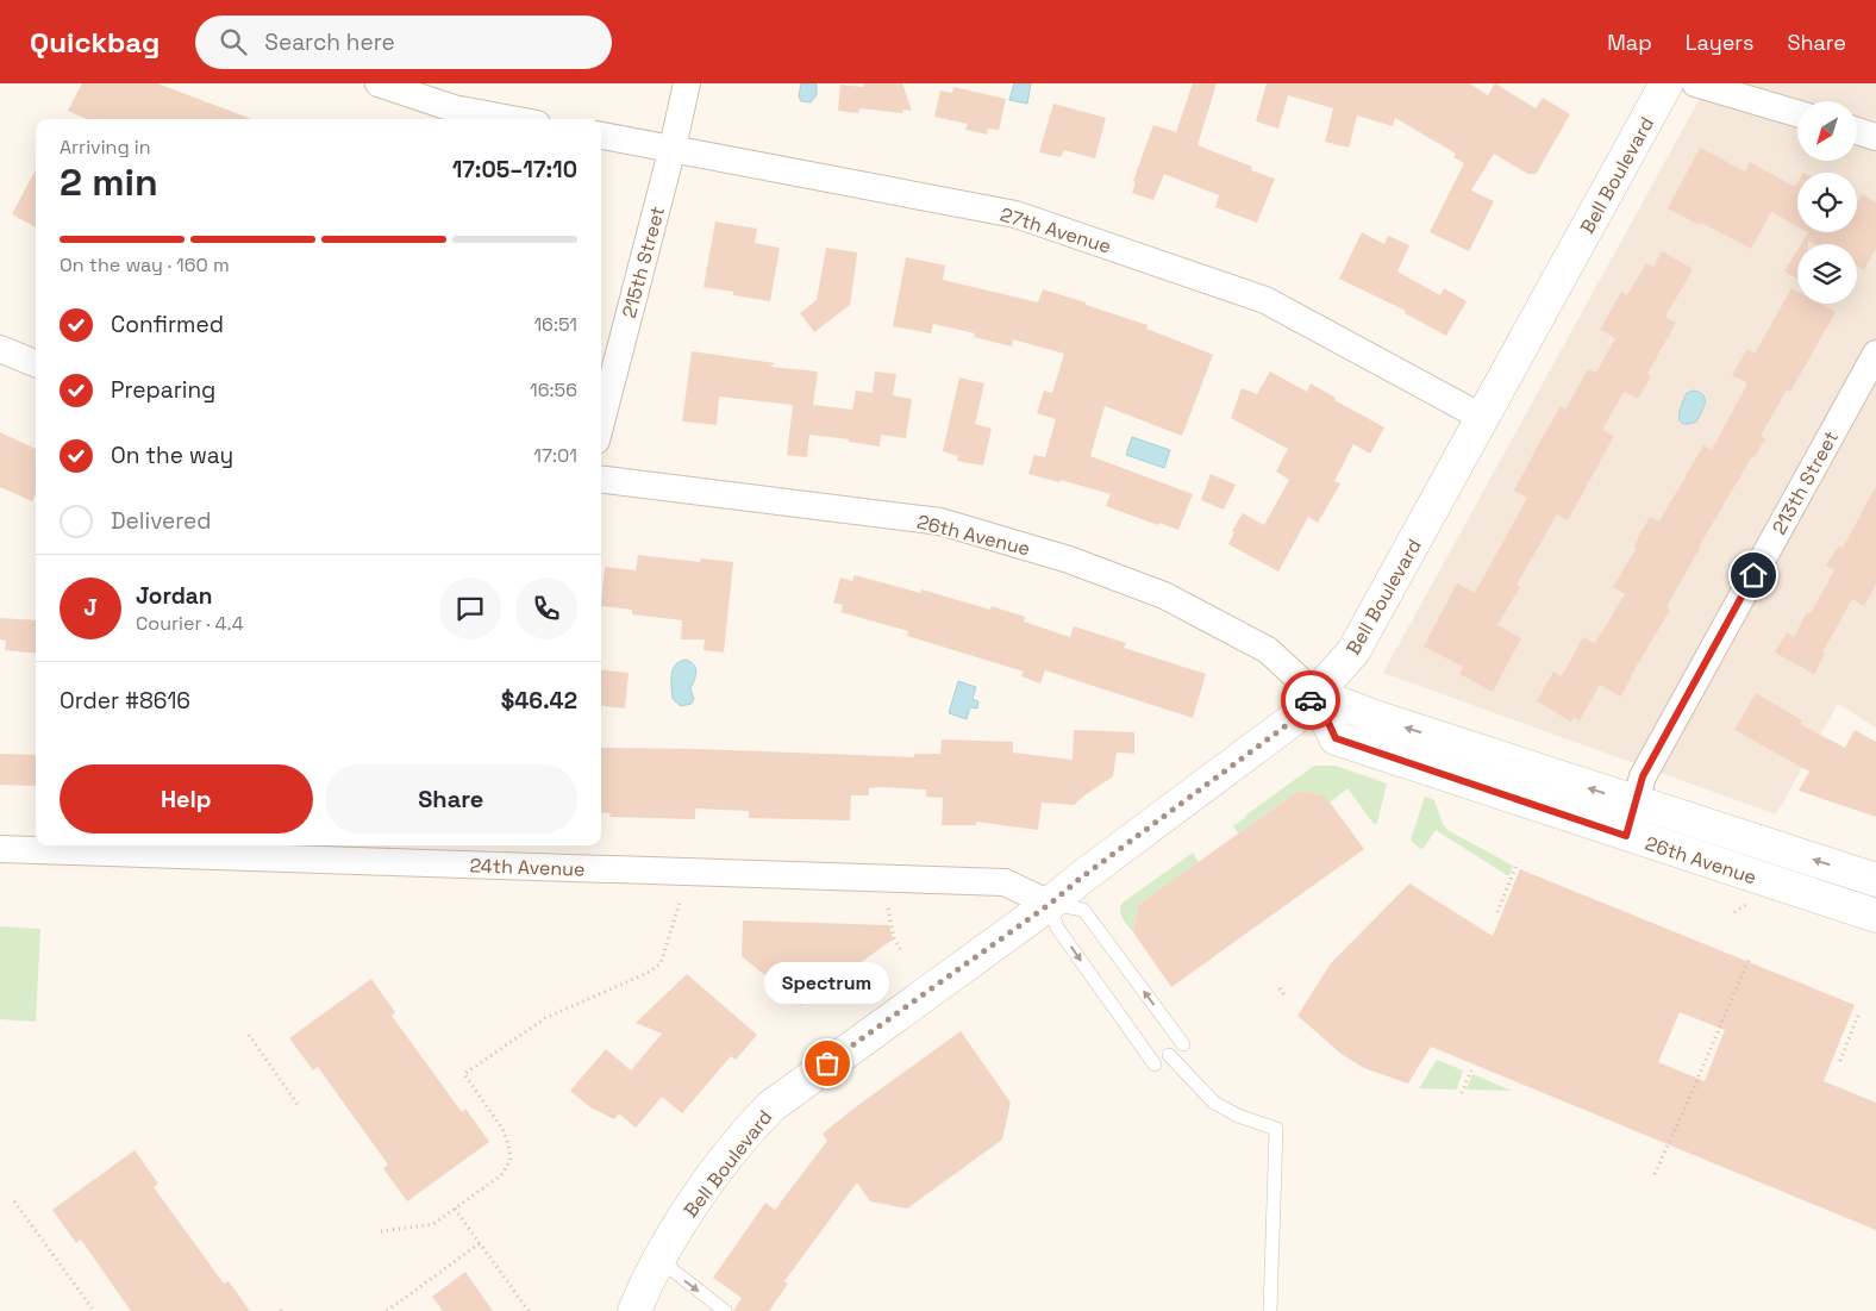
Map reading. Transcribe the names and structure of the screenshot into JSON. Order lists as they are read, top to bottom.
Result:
{
  "streets": {
    "street": [
      "Bell Boulevard",
      "27th Avenue",
      "215th Street",
      "213th Street",
      "26th Avenue",
      "24th Avenue"
    ]
  },
  "crossings": [
    ["Bell Boulevard", "27th Avenue"],
    ["Bell Boulevard", "26th Avenue"],
    ["Bell Boulevard", "24th Avenue"],
    ["27th Avenue", "215th Street"],
    ["213th Street", "26th Avenue"]
  ],
  "places": ["Spectrum"],
  "north": "bottom left",
  "page": {
    "header": "Quickbag",
    "search": "Search here",
    "nav": ["Map", "Layers", "Share"],
    "heading": ["2 min", "Arriving in", "17:05–17:10"],
    "panel": [
      "Jordan",
      "Courier · 4.4",
      "Order #8616",
      "$46.42"
    ],
    "bar": "On the way · 160 m",
    "list": [
      ["Confirmed", "16:51"],
      ["Preparing", "16:56"],
      ["On the way", "17:01"],
      "Delivered"
    ],
    "round": "J",
    "buttons": ["Help", "Share"],
    "bubble": "Spectrum"
  }
}
